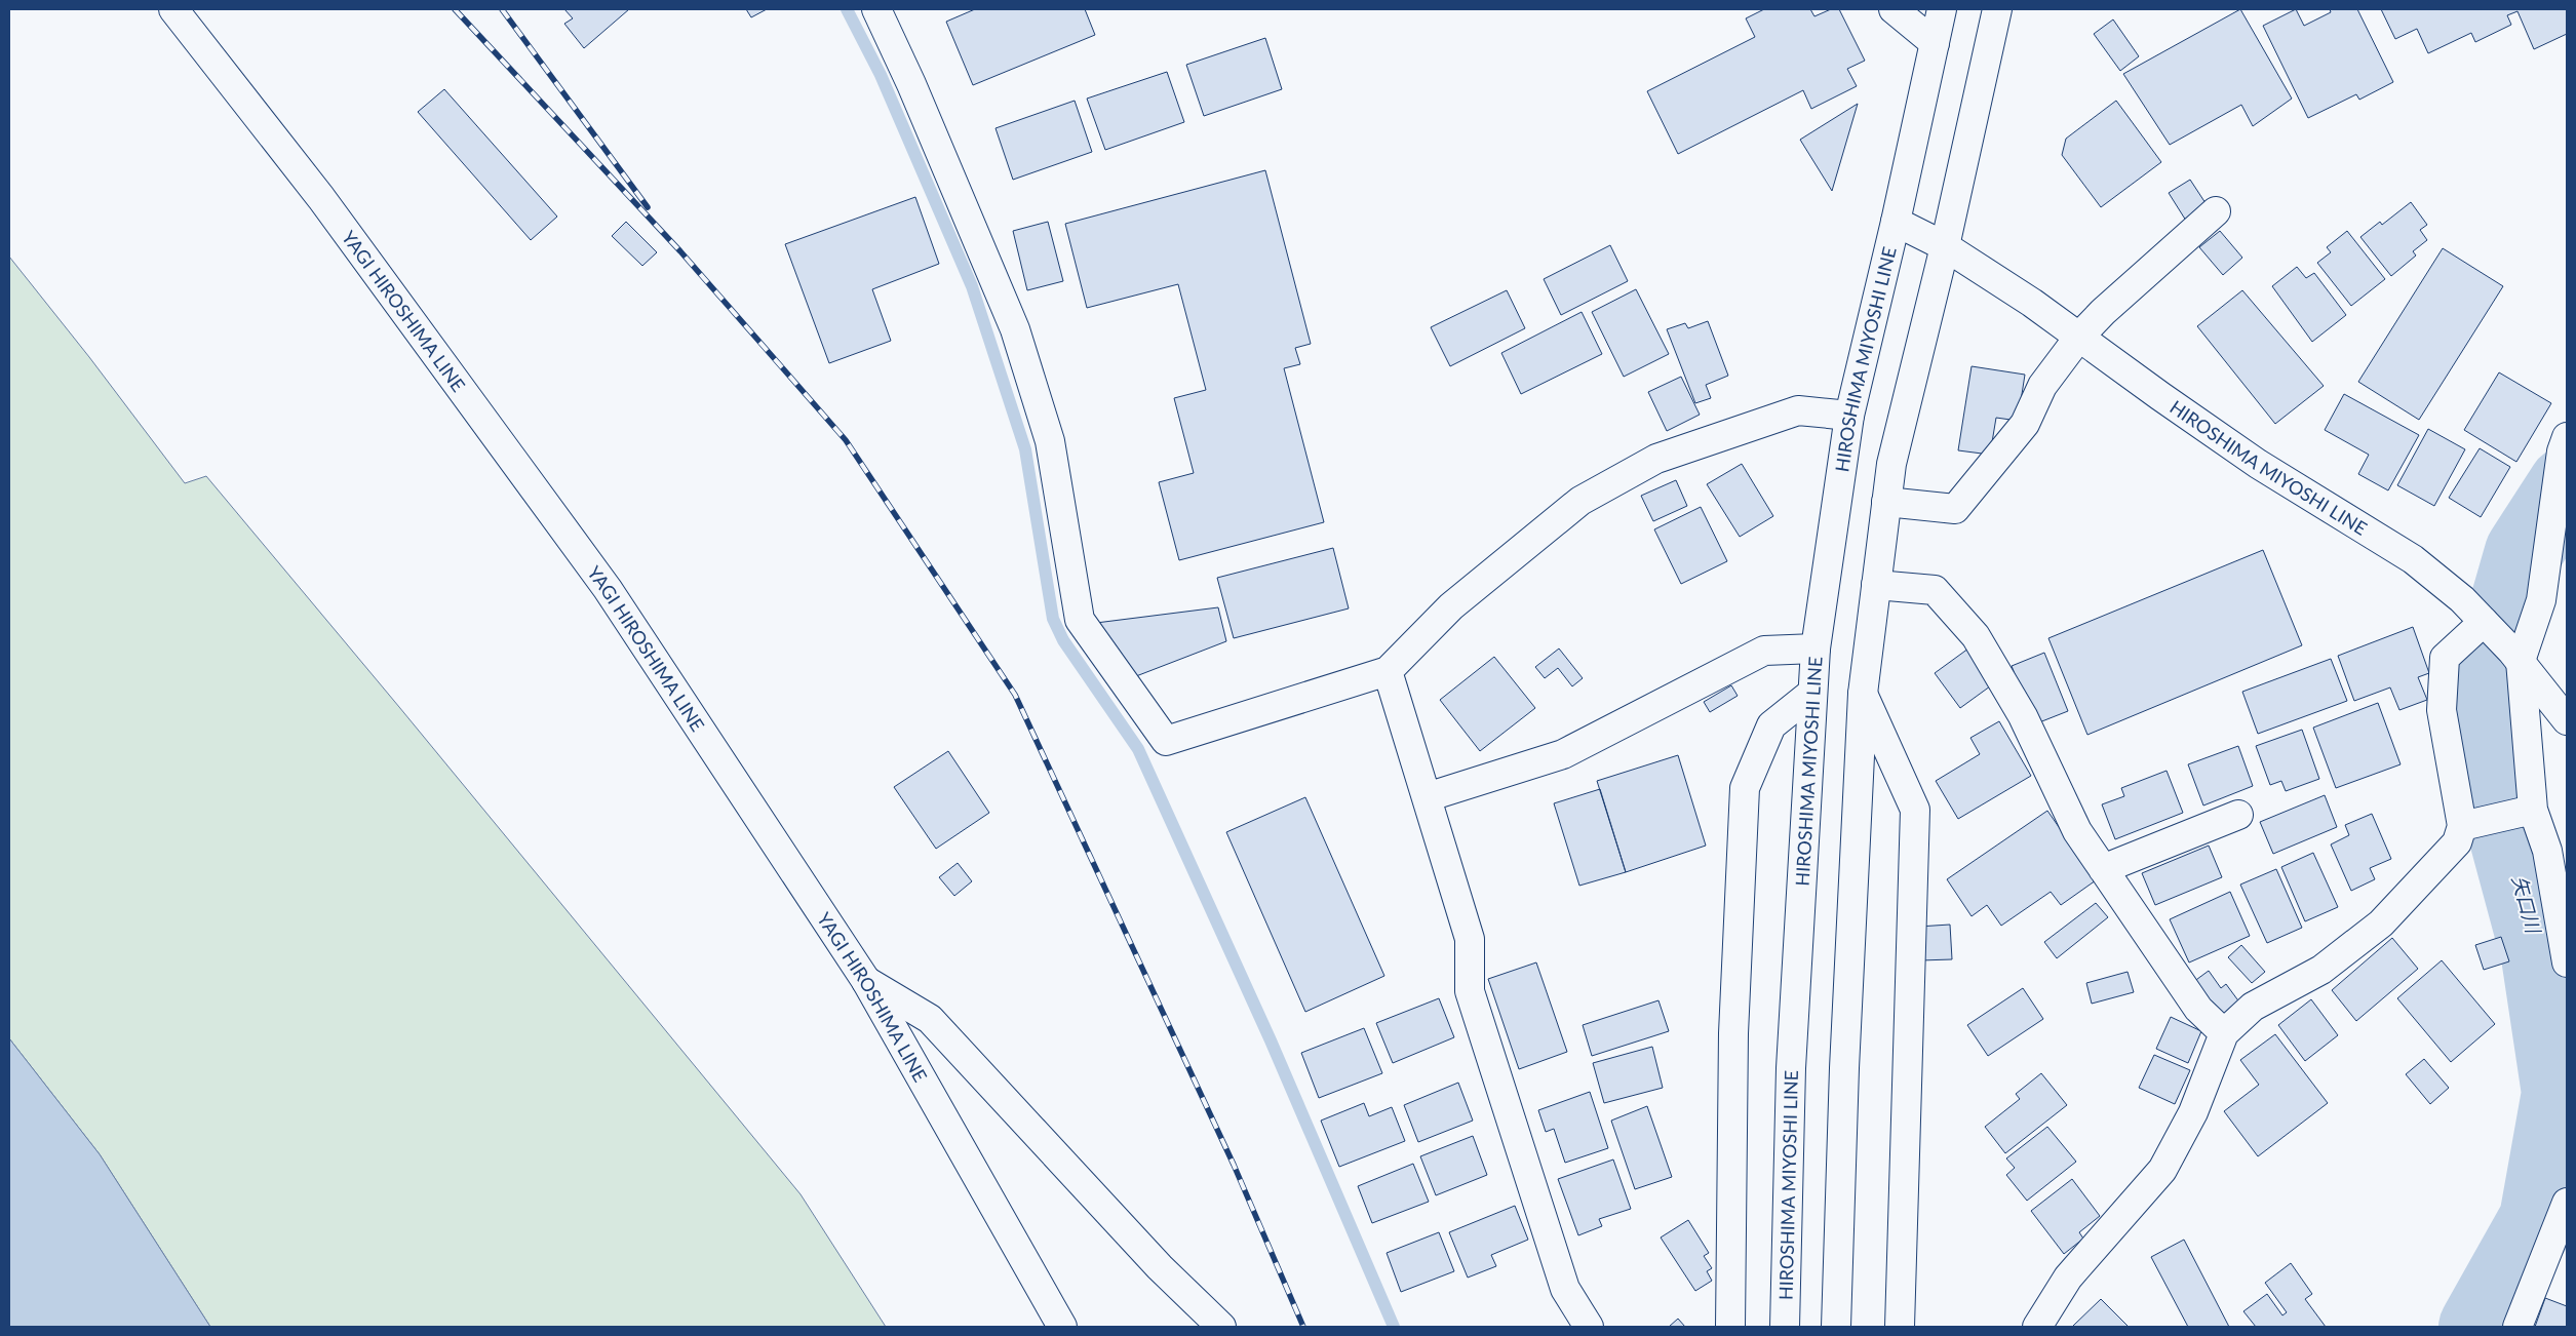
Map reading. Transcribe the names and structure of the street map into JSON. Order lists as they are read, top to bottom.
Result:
{
  "streets": {
    "street": ["YAGI HIROSHIMA LINE", "HIROSHIMA MIYOSHI LINE"]
  },
  "water": ["矢口川"]
}
